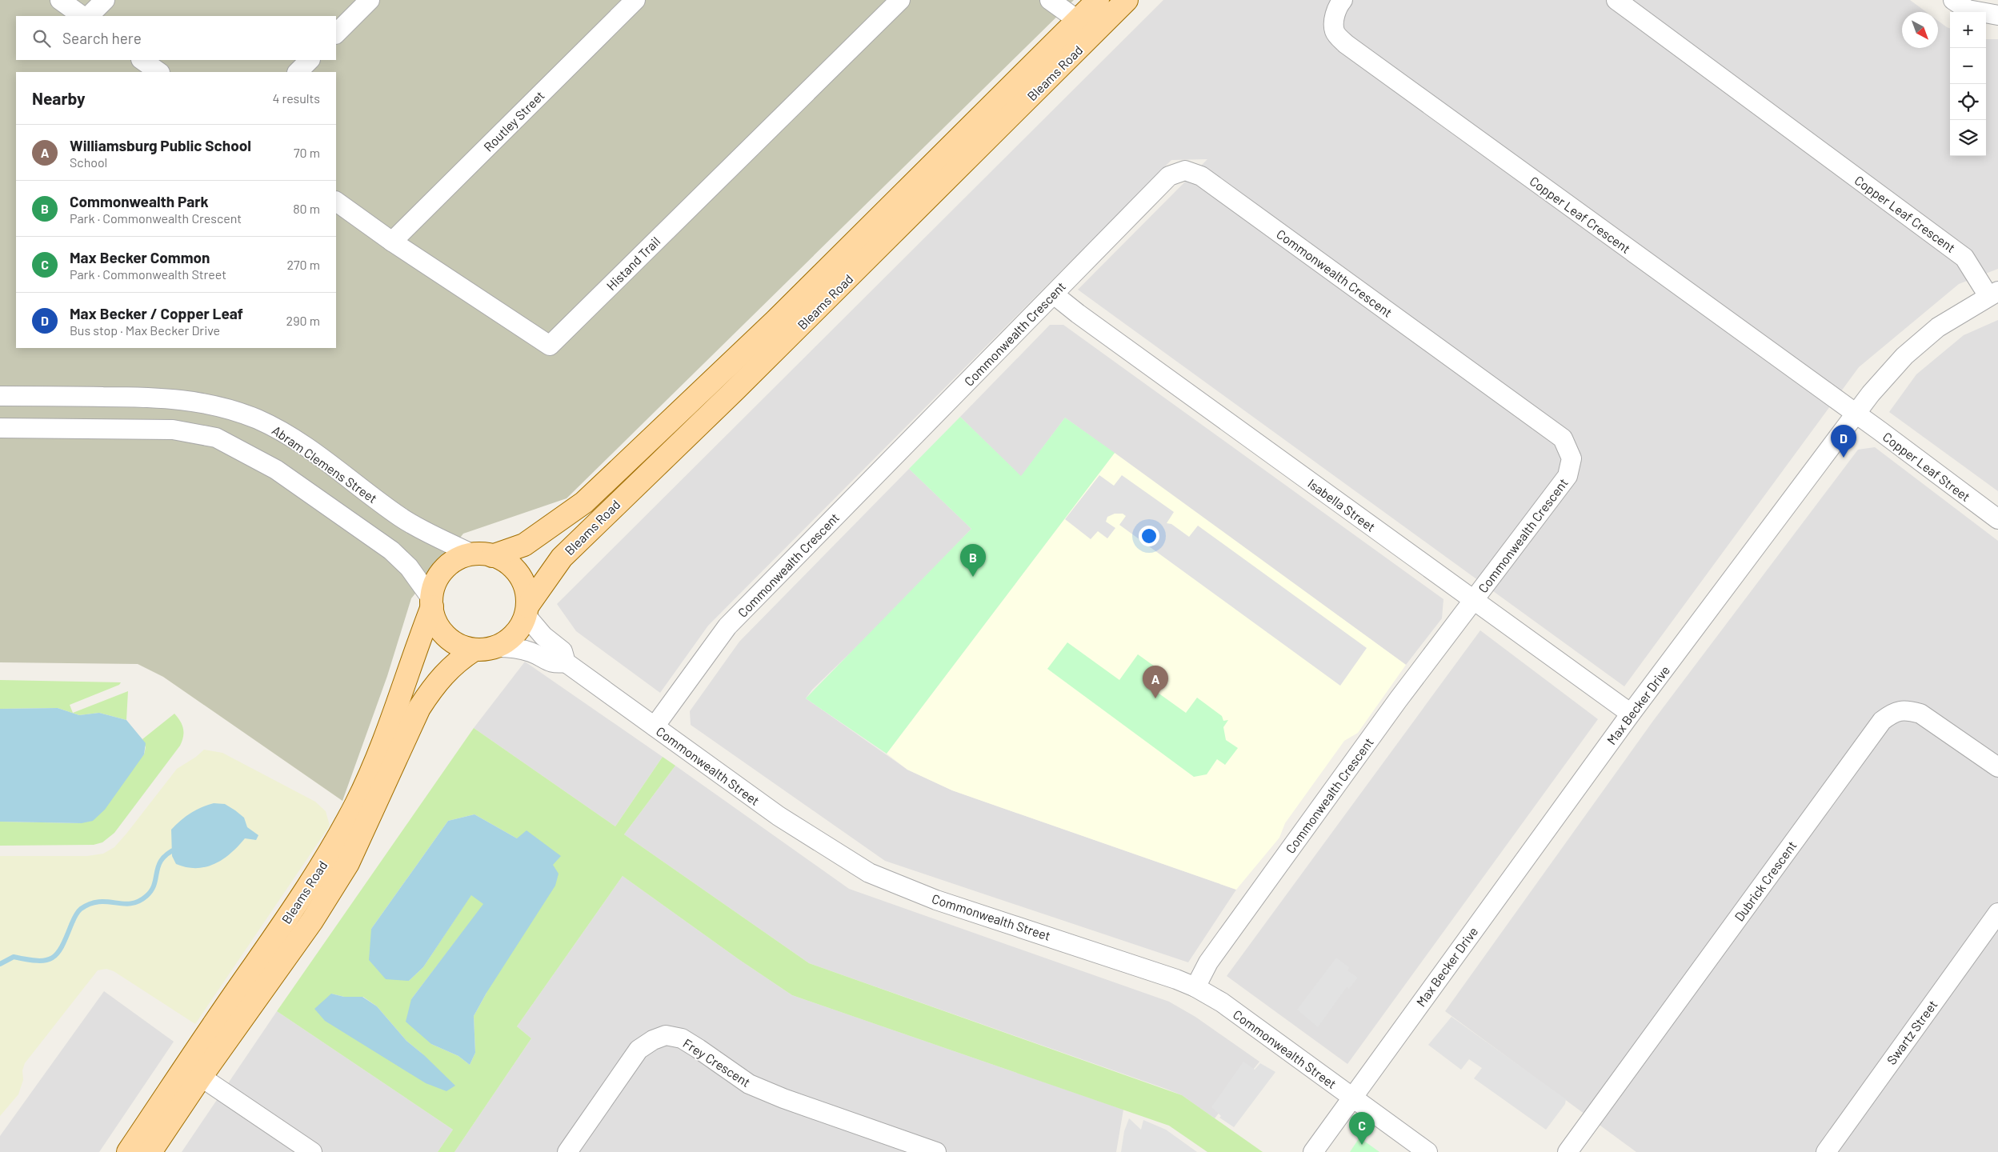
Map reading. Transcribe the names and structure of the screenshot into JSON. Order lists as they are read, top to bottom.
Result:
{
  "streets": {
    "main road": ["Bleams Road"],
    "street": [
      "Routley Street",
      "Copper Leaf Crescent",
      "Histand Trail",
      "Commonwealth Crescent",
      "Abram Clemens Street",
      "Copper Leaf Street",
      "Isabella Street",
      "Max Becker Drive",
      "Commonwealth Street",
      "Dubrick Crescent",
      "Swartz Street",
      "Frey Crescent"
    ]
  },
  "crossings": [
    ["Bleams Road", "Abram Clemens Street"],
    ["Bleams Road", "Commonwealth Street"],
    ["Routley Street", "Histand Trail"],
    ["Copper Leaf Crescent", "Copper Leaf Street"],
    ["Copper Leaf Crescent", "Max Becker Drive"],
    ["Commonwealth Crescent", "Isabella Street"],
    ["Commonwealth Crescent", "Commonwealth Street"],
    ["Abram Clemens Street", "Commonwealth Street"],
    ["Copper Leaf Street", "Max Becker Drive"],
    ["Isabella Street", "Max Becker Drive"],
    ["Max Becker Drive", "Commonwealth Street"]
  ],
  "north": "bottom right",
  "page": {
    "map_buttons": ["+", "−"],
    "search": "Search here",
    "heading": ["Nearby", "4 results"],
    "list": [
      {
        "mark": "A",
        "name": "Williamsburg Public School",
        "note": "School",
        "value": "70 m"
      },
      {
        "mark": "B",
        "name": "Commonwealth Park",
        "note": "Park · Commonwealth Crescent",
        "value": "80 m"
      },
      {
        "mark": "C",
        "name": "Max Becker Common",
        "note": "Park · Commonwealth Street",
        "value": "270 m"
      },
      {
        "mark": "D",
        "name": "Max Becker / Copper Leaf",
        "note": "Bus stop · Max Becker Drive",
        "value": "290 m"
      }
    ],
    "pins": [
      "D",
      "B",
      "A",
      "C"
    ]
  }
}
